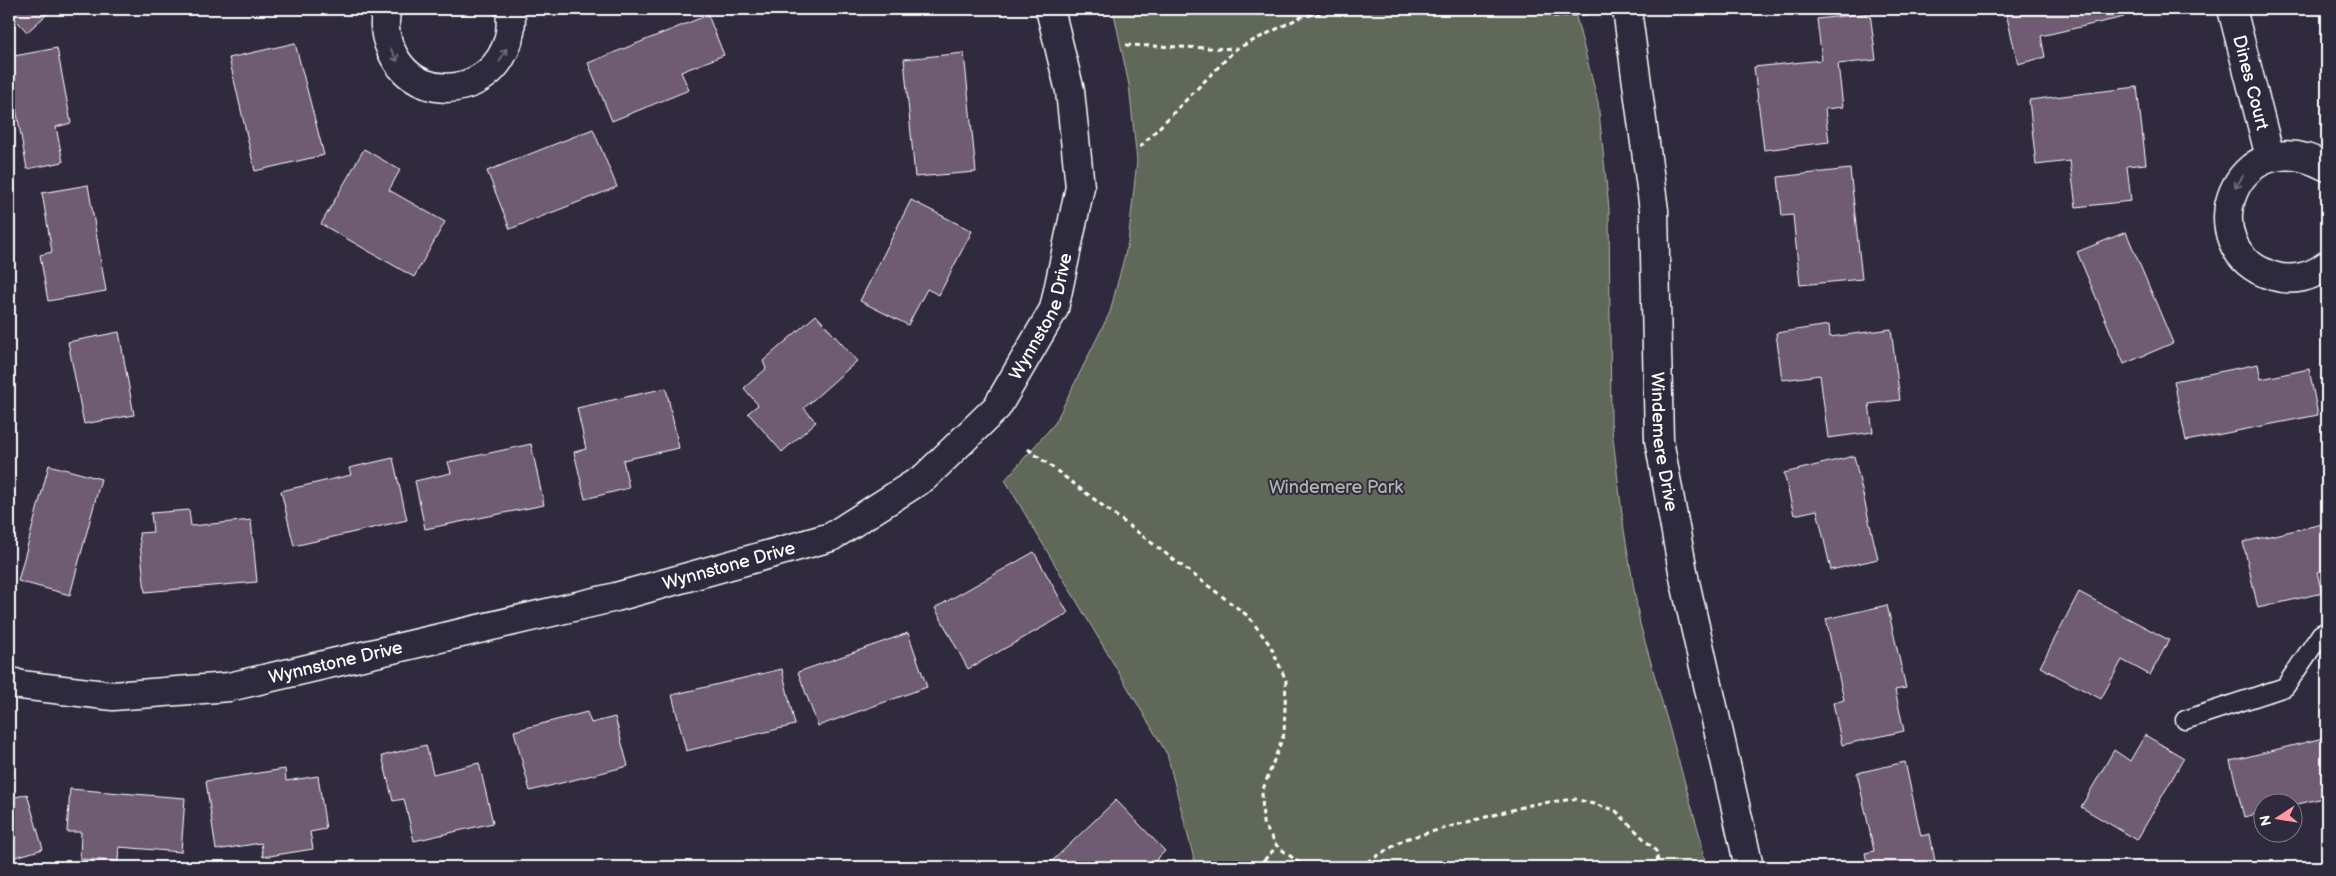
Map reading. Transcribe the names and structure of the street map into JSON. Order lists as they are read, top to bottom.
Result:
{
  "streets": {
    "street": ["Dines Court", "Wynnstone Drive", "Windemere Drive"]
  },
  "parks": ["Windemere Park"],
  "north": "left"
}
